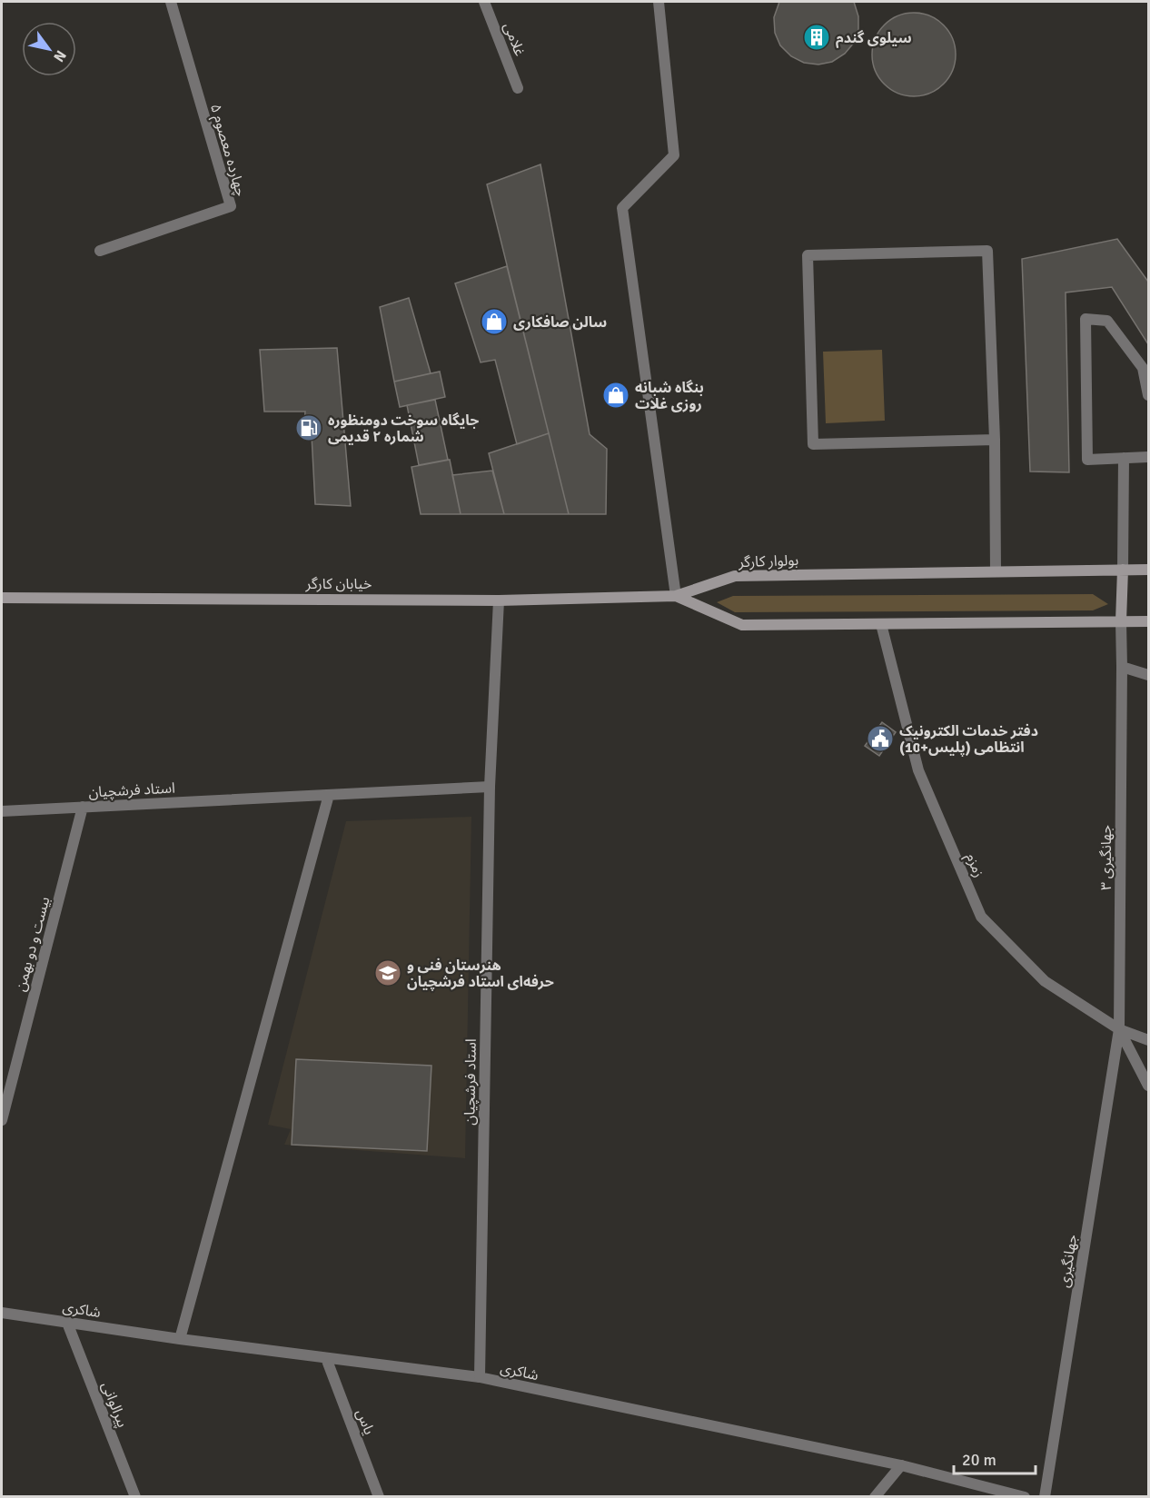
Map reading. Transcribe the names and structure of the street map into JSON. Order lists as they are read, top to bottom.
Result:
{
  "streets": {
    "main road": ["بولوار کارگر", "خیابان کارگر"],
    "street": [
      "غلامی",
      "چهارده معصوم ۵",
      "استاد فرشچیان",
      "جهانگیری ۳",
      "زمزم",
      "بیست و دو بهمن",
      "جهانگیری",
      "شاکری",
      "پیرالوانی",
      "یاس"
    ]
  },
  "crossings": [
    ["بولوار کارگر", "خیابان کارگر"],
    ["خیابان کارگر", "استاد فرشچیان"],
    ["استاد فرشچیان", "بیست و دو بهمن"],
    ["استاد فرشچیان", "شاکری"],
    ["جهانگیری ۳", "زمزم"],
    ["جهانگیری ۳", "جهانگیری"],
    ["زمزم", "جهانگیری"],
    ["شاکری", "پیرالوانی"],
    ["شاکری", "یاس"]
  ],
  "places": {
    "building": ["سیلوی گندم"],
    "shop": ["سالن صافكارى", "بنگاه شبانه روزی غلات"],
    "fuel station": ["جایگاه سوخت دومنظوره شماره ۲ قدیمی"],
    "public building": ["دفتر خدمات الکترونیک انتظامی (پلیس+10)"],
    "school or university": ["هنرستان فنی و حرفه‌ای استاد فرشچیان"]
  },
  "scale_bar": "20 m",
  "north": "bottom right"
}
